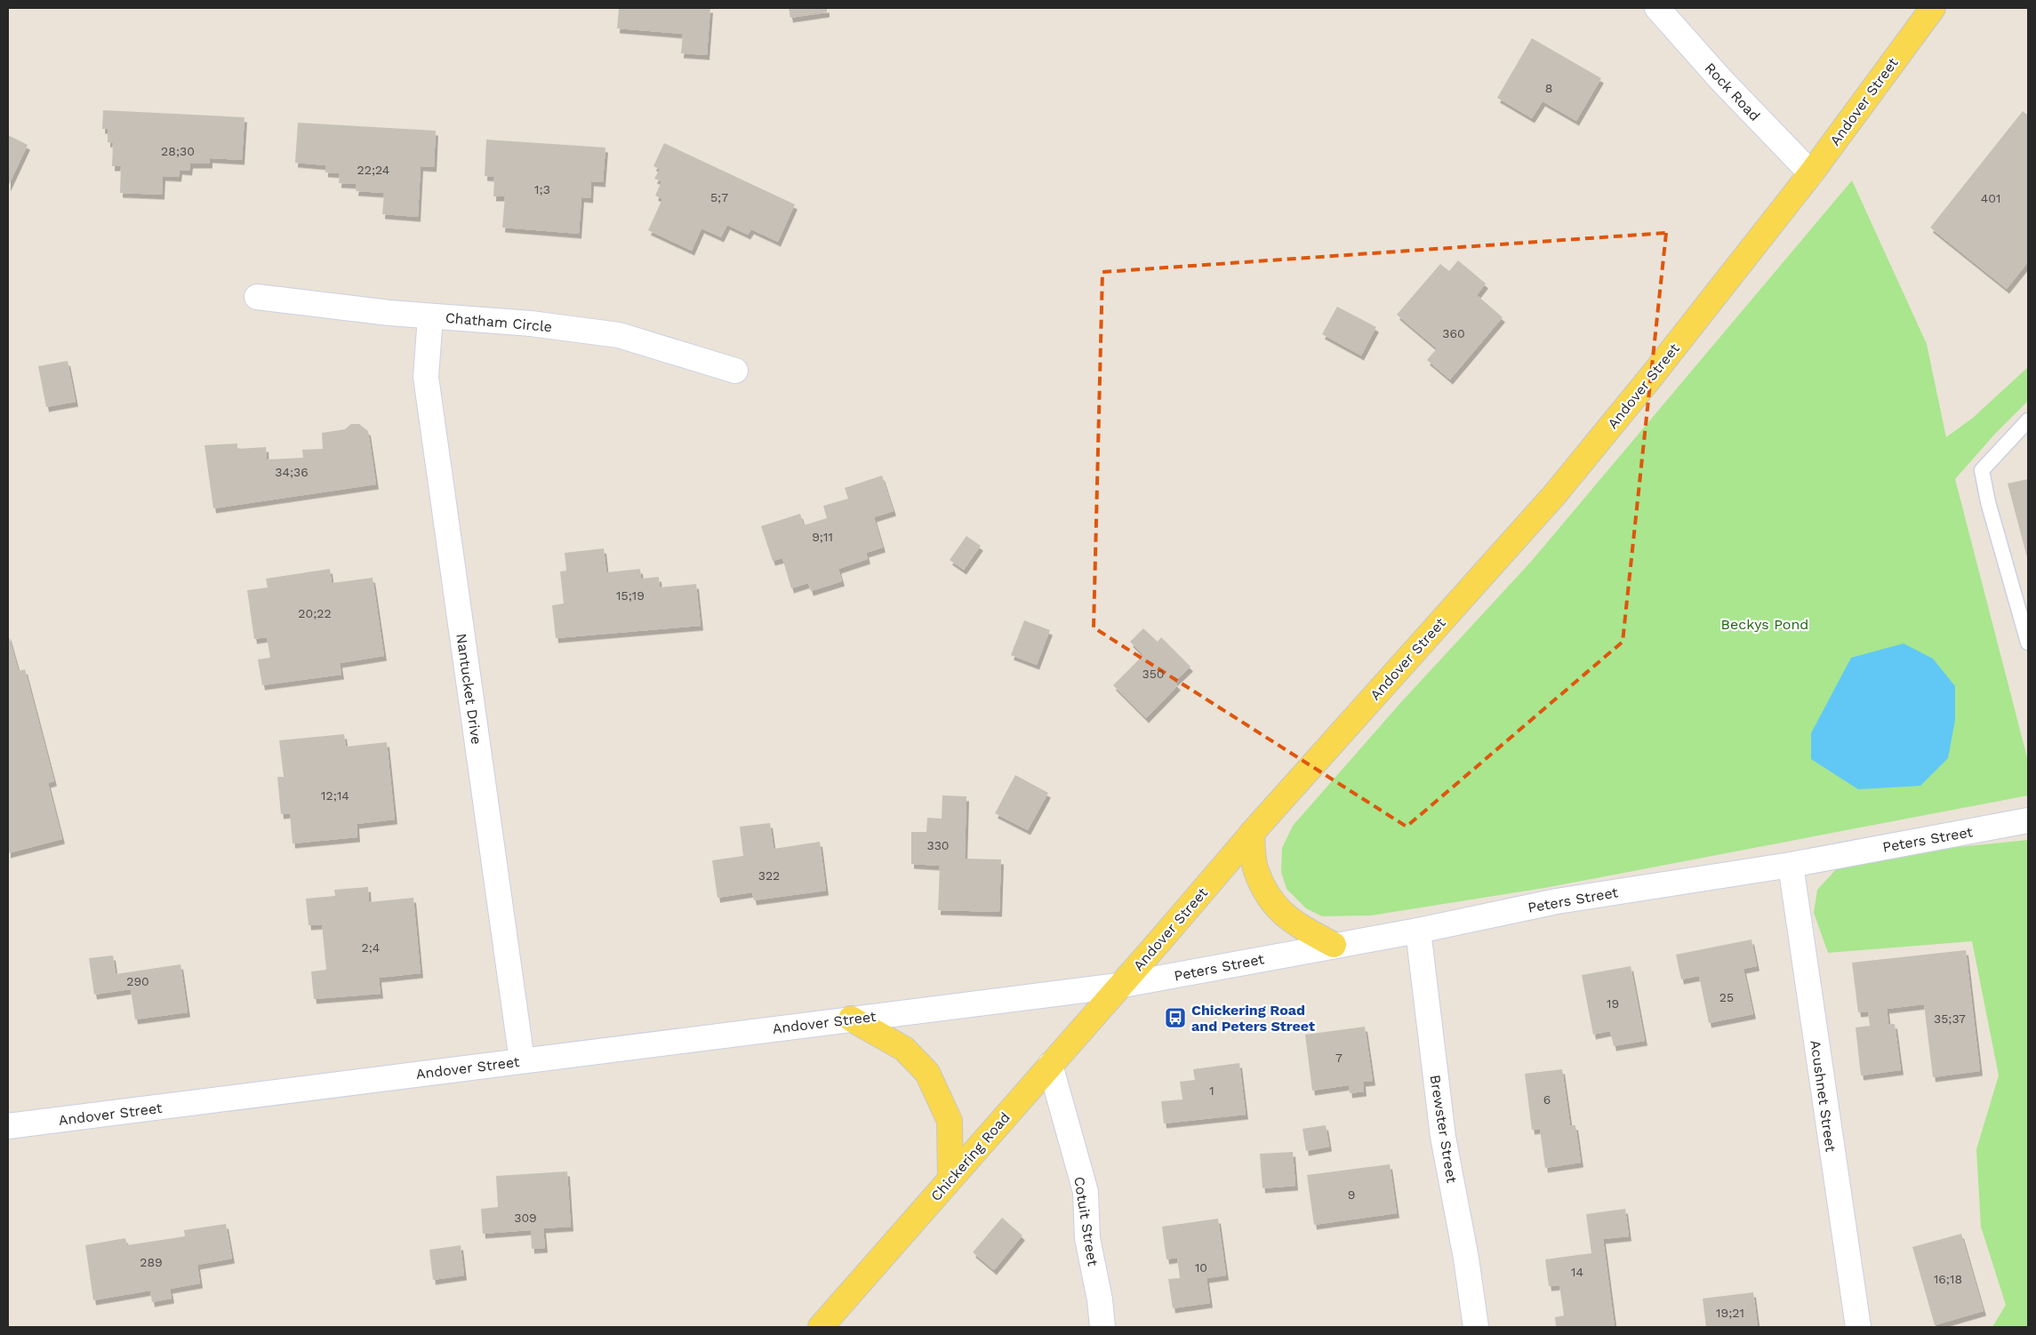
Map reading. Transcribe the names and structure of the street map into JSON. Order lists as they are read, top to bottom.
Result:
{
  "streets": {
    "main road": ["Andover Street", "Chickering Road"],
    "street": [
      "Rock Road",
      "Chatham Circle",
      "Nantucket Drive",
      "Peters Street",
      "Acushnet Street",
      "Brewster Street",
      "Cotuit Street"
    ]
  },
  "crossings": [
    ["Rock Road", "Andover Street"],
    ["Andover Street", "Nantucket Drive"],
    ["Andover Street", "Peters Street"],
    ["Andover Street", "Chickering Road"],
    ["Chatham Circle", "Nantucket Drive"],
    ["Peters Street", "Acushnet Street"],
    ["Peters Street", "Brewster Street"],
    ["Peters Street", "Chickering Road"],
    ["Chickering Road", "Cotuit Street"]
  ],
  "parks": ["Beckys Pond"],
  "places": {
    "bus stop": ["Chickering Road and Peters Street"]
  },
  "house_numbers": [
    "8",
    "28;30",
    "22;24",
    "1;3",
    "5;7",
    "401",
    "360",
    "34;36",
    "9;11",
    "15;19",
    "20;22",
    "350",
    "12;14",
    "330",
    "322",
    "2;4",
    "290",
    "25",
    "19",
    "35;37",
    "7",
    "1",
    "6",
    "9",
    "309",
    "289",
    "10",
    "14",
    "16;18",
    "19;21"
  ]
}
